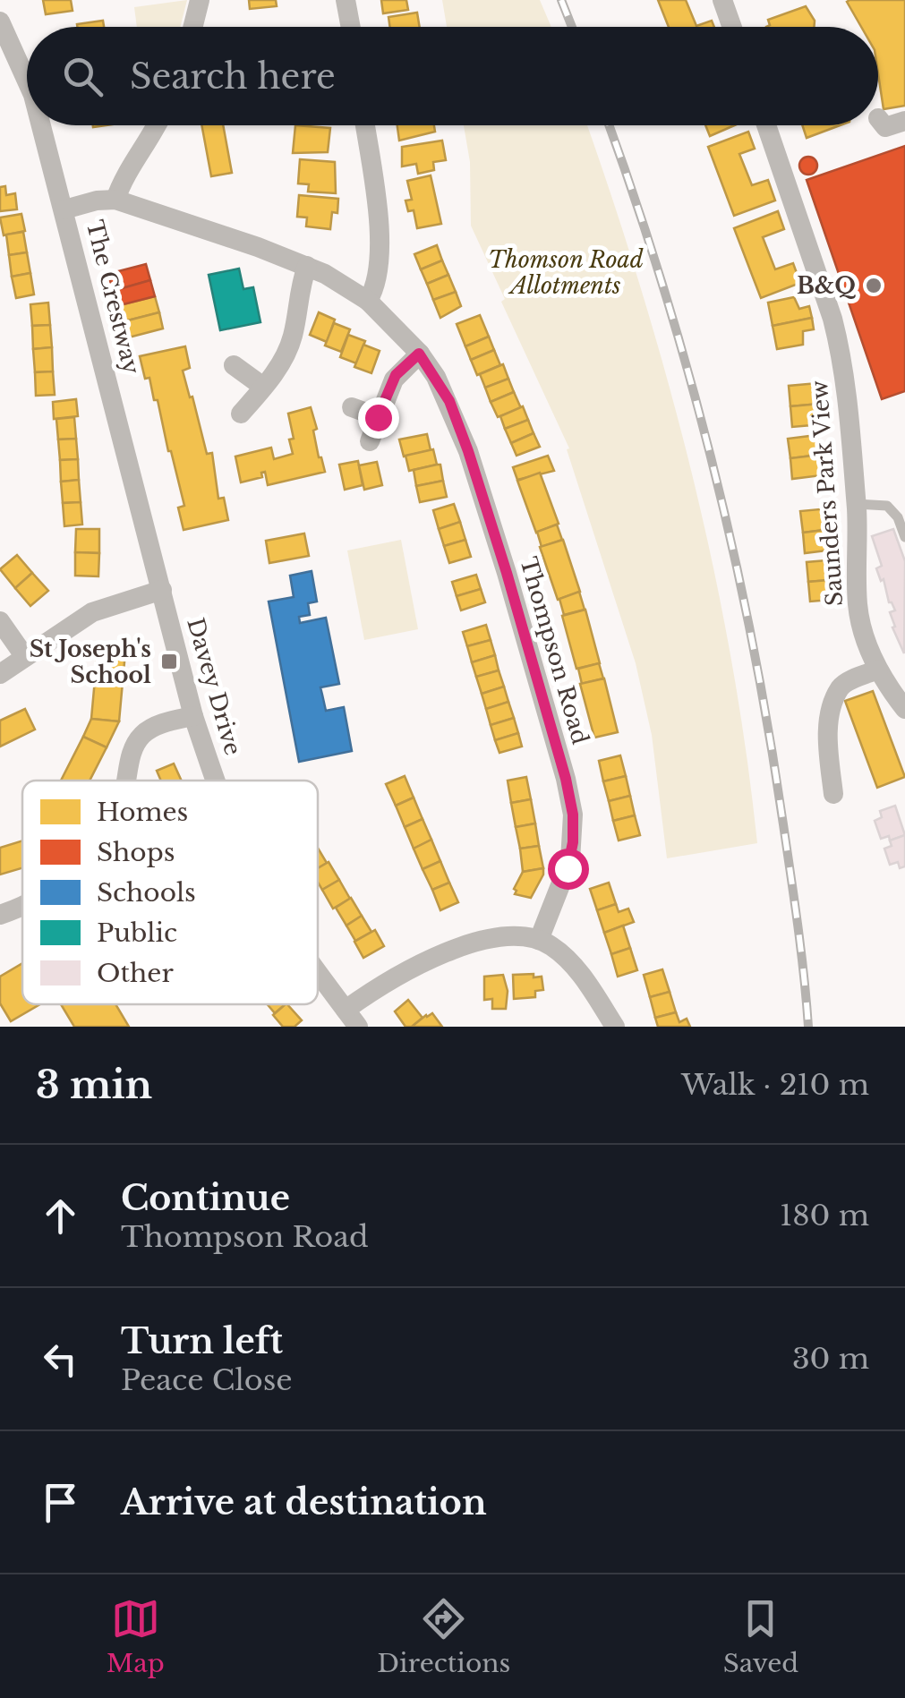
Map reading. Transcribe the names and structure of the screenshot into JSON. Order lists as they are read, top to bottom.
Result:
{
  "streets": {
    "street": [
      "The Crestway",
      "Saunders Park View",
      "Thompson Road",
      "Davey Drive"
    ]
  },
  "crossings": [
    ["The Crestway", "Thompson Road"],
    ["The Crestway", "Davey Drive"]
  ],
  "parks": ["Thomson Road Allotments"],
  "places": {
    "other": ["B&Q"],
    "transit": ["St Joseph's School"]
  },
  "legend": [
    "Homes",
    "Shops",
    "Schools",
    "Public",
    "Other"
  ],
  "page": {
    "search": "Search here",
    "heading": ["3 min", "Walk · 210 m"],
    "list": [
      ["Continue", "Thompson Road", "180 m"],
      ["Turn left", "Peace Close", "30 m"],
      "Arrive at destination"
    ],
    "nav": ["Map", "Directions", "Saved"]
  }
}
